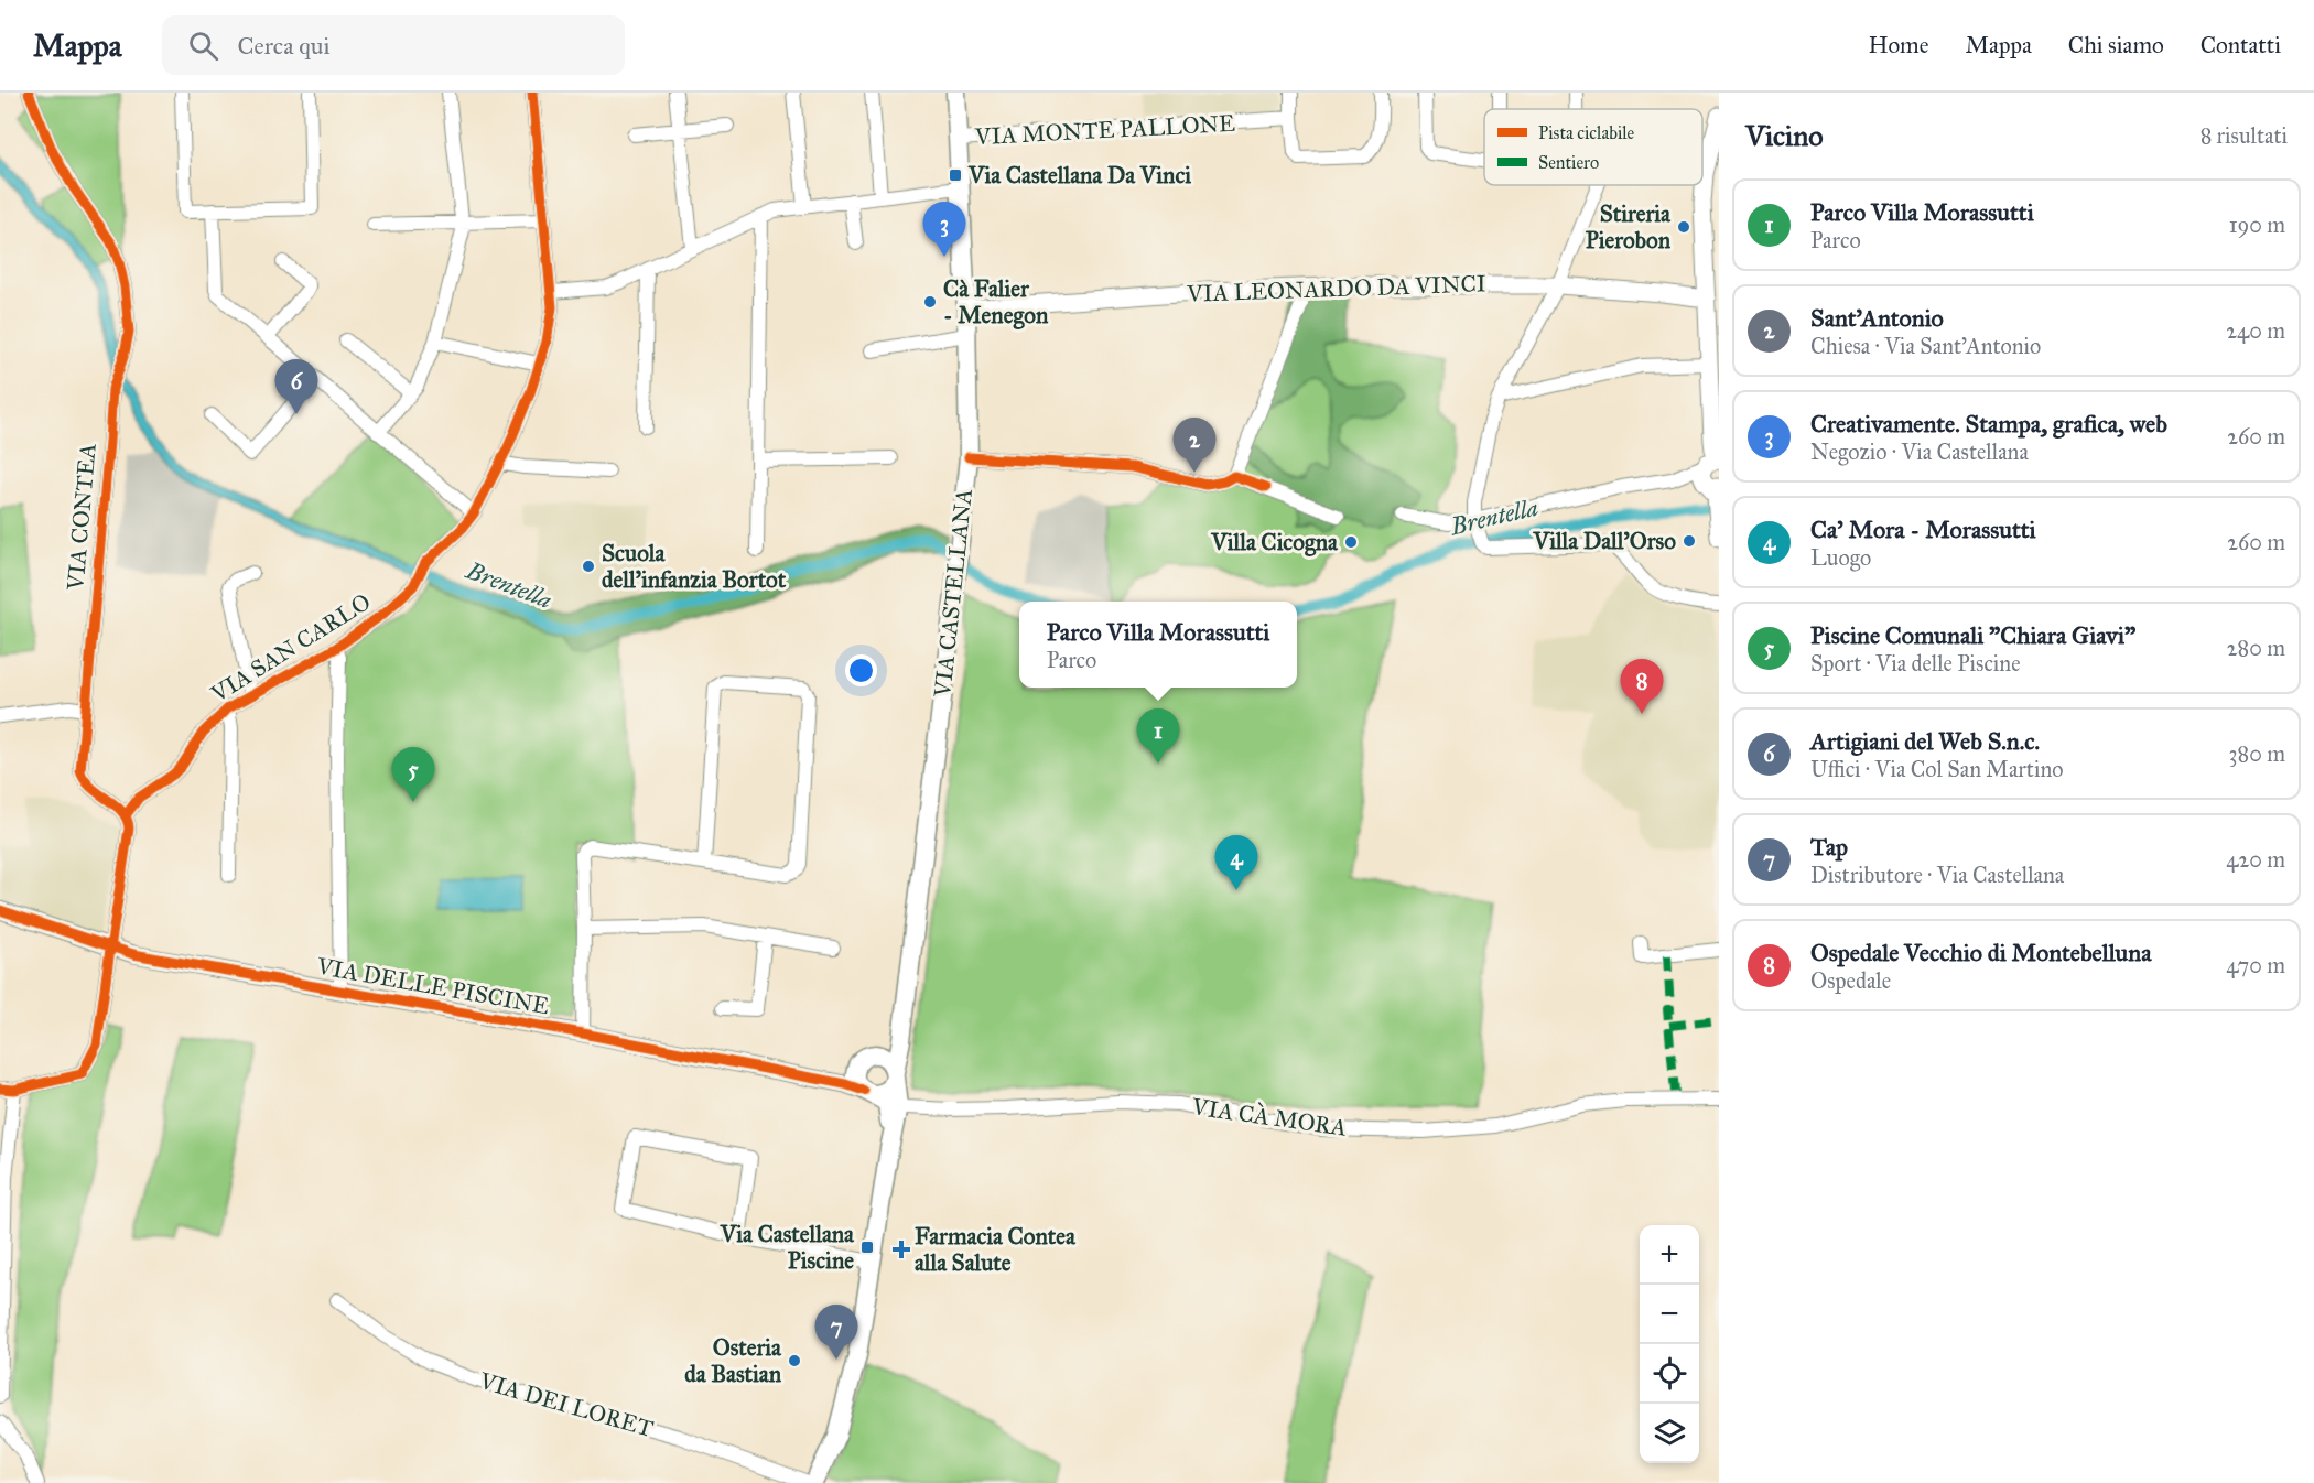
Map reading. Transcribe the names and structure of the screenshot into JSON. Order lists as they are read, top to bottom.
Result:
{
  "streets": {
    "main road": ["VIA CASTELLANA"],
    "street": [
      "VIA MONTE PALLONE",
      "VIA LEONARDO DA VINCI",
      "VIA CONTEA",
      "VIA SAN CARLO",
      "VIA DELLE PISCINE",
      "VIA CÀ MORA",
      "VIA DEI LORET"
    ]
  },
  "crossings": [
    ["VIA MONTE PALLONE", "VIA CASTELLANA"],
    ["VIA LEONARDO DA VINCI", "VIA CASTELLANA"],
    ["VIA CONTEA", "VIA SAN CARLO"],
    ["VIA CASTELLANA", "VIA DELLE PISCINE"],
    ["VIA CASTELLANA", "VIA CÀ MORA"],
    ["VIA SAN CARLO", "VIA DELLE PISCINE"]
  ],
  "water": ["Brentella"],
  "places": {
    "transit": ["Via Castellana Da Vinci", "Via Castellana Piscine"],
    "other": [
      "Stireria Pierobon",
      "Cà Falier - Menegon",
      "Villa Dall'Orso",
      "Villa Cicogna",
      "Scuola dell'infanzia Bortot",
      "Osteria da Bastian"
    ],
    "health": ["Farmacia Contea alla Salute"]
  },
  "legend": ["Pista ciclabile", "Sentiero"],
  "page": {
    "header": "Mappa",
    "search": "Cerca qui",
    "nav": [
      "Home",
      "Mappa",
      "Chi siamo",
      "Contatti"
    ],
    "heading": ["Vicino", "8 risultati"],
    "list": [
      {
        "mark": "1",
        "name": "Parco Villa Morassutti",
        "note": "Parco",
        "value": "190 m"
      },
      {
        "mark": "2",
        "name": "Sant'Antonio",
        "note": "Chiesa · Via Sant'Antonio",
        "value": "240 m"
      },
      {
        "mark": "3",
        "name": "Creativamente. Stampa, grafica, web",
        "note": "Negozio · Via Castellana",
        "value": "260 m"
      },
      {
        "mark": "4",
        "name": "Ca' Mora - Morassutti",
        "note": "Luogo",
        "value": "260 m"
      },
      {
        "mark": "5",
        "name": "Piscine Comunali \"Chiara Giavi\"",
        "note": "Sport · Via delle Piscine",
        "value": "280 m"
      },
      {
        "mark": "6",
        "name": "Artigiani del Web S.n.c.",
        "note": "Uffici · Via Col San Martino",
        "value": "380 m"
      },
      {
        "mark": "7",
        "name": "Tap",
        "note": "Distributore · Via Castellana",
        "value": "420 m"
      },
      {
        "mark": "8",
        "name": "Ospedale Vecchio di Montebelluna",
        "note": "Ospedale",
        "value": "470 m"
      }
    ],
    "pins": [
      "3",
      "6",
      "2",
      "8",
      "1",
      "5",
      "4",
      "7"
    ],
    "popup": ["Parco Villa Morassutti", "Parco"],
    "map_buttons": ["+", "−"]
  }
}
